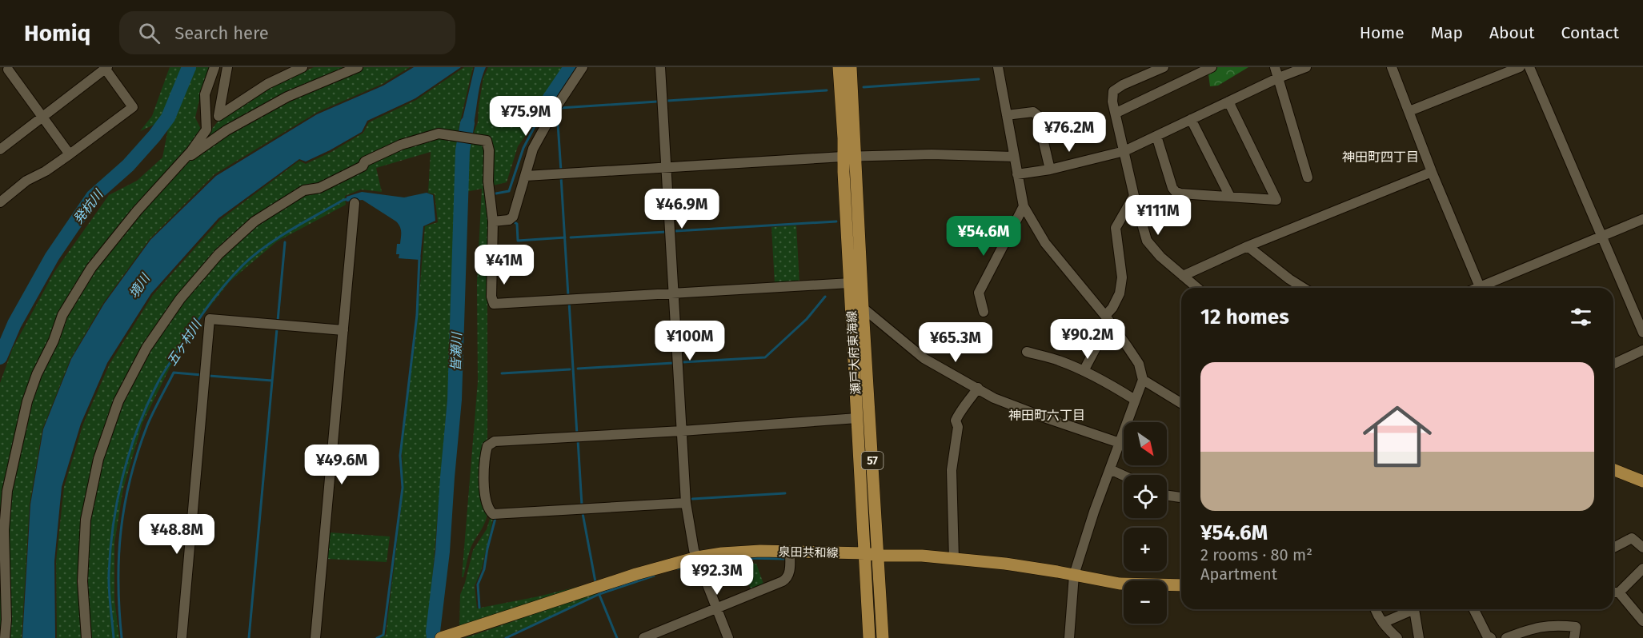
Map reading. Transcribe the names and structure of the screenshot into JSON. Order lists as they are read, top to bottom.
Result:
{
  "streets": {
    "main road": ["瀬戸大府東海線", "57", "泉田共和線"]
  },
  "crossings": [
    ["瀬戸大府東海線", "泉田共和線"]
  ],
  "districts": ["神田町四丁目", "神田町六丁目"],
  "water": [
    "発杭川",
    "境川",
    "五ヶ村川",
    "皆瀬川"
  ],
  "north": "bottom right",
  "page": {
    "header": "Homiq",
    "search": "Search here",
    "nav": [
      "Home",
      "Map",
      "About",
      "Contact"
    ],
    "price": [
      "¥75.9M",
      "¥76.2M",
      "¥46.9M",
      "¥111M",
      "¥54.6M",
      "¥41M",
      "¥90.2M",
      "¥100M",
      "¥65.3M",
      "¥49.6M",
      "¥48.8M",
      "¥92.3M"
    ],
    "heading": "12 homes",
    "list": [
      {
        "name": "¥54.6M",
        "note": "2 rooms · 80 m² · Apartment"
      }
    ],
    "map_buttons": ["+", "−"]
  }
}
